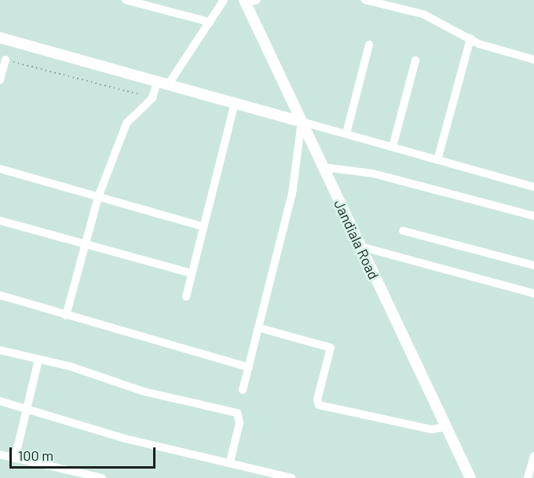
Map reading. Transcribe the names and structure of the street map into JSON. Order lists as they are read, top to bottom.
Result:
{
  "streets": {
    "main road": ["Jandiala Road"]
  },
  "scale_bar": "100 m"
}
